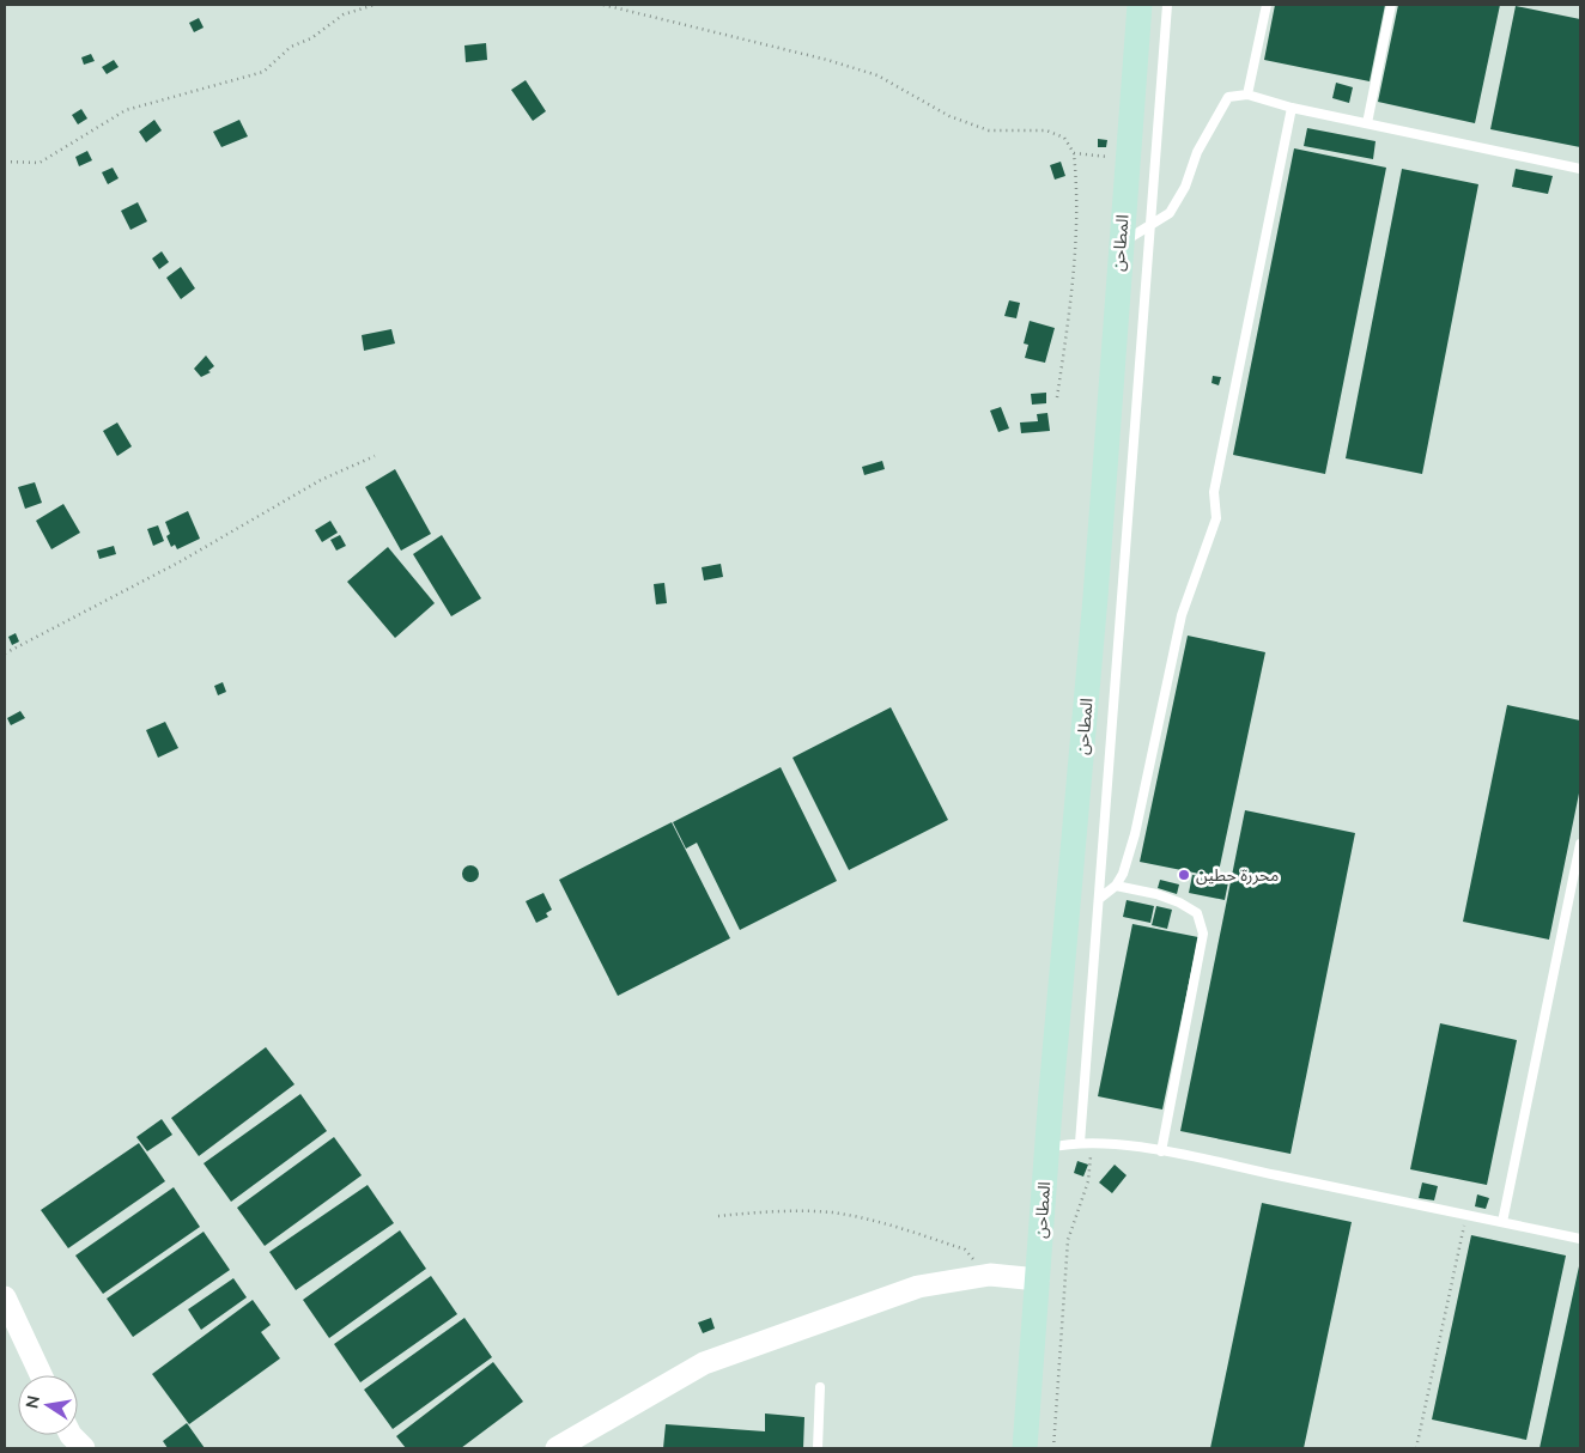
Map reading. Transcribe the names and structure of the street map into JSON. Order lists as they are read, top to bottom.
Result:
{
  "streets": {
    "main road": ["المطاحن"]
  },
  "places": ["محررة حطين"],
  "north": "left"
}
